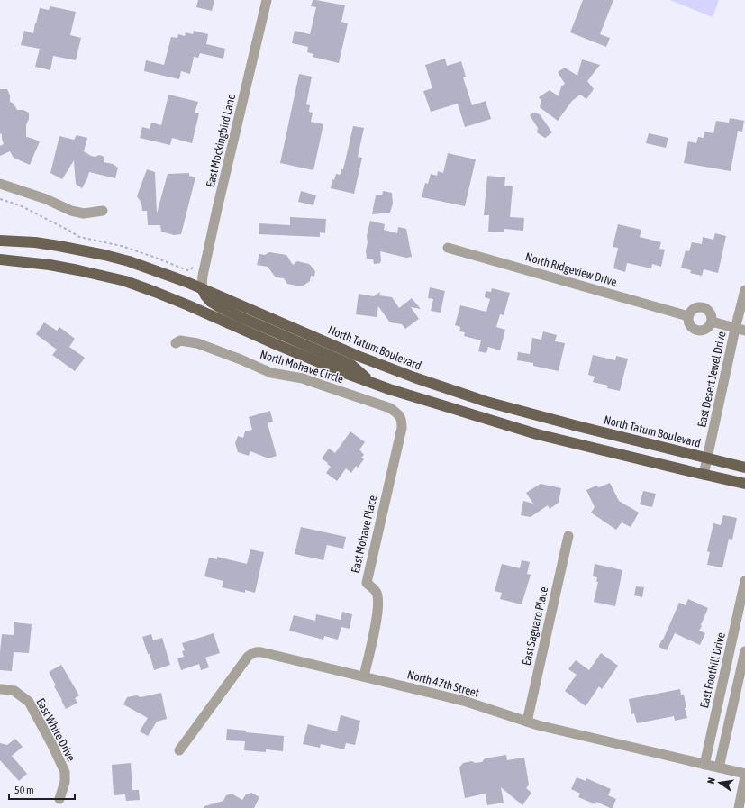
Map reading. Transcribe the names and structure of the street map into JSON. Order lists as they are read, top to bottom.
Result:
{
  "streets": {
    "main road": ["North Tatum Boulevard"],
    "street": [
      "East Mockingbird Lane",
      "North Ridgeview Drive",
      "North Mohave Circle",
      "East Desert Jewel Drive",
      "East Mohave Place",
      "East Saguaro Place",
      "East Foothill Drive",
      "North 47th Street",
      "East White Drive"
    ]
  },
  "crossings": [
    ["East Mockingbird Lane", "North Tatum Boulevard"],
    ["North Tatum Boulevard", "East Desert Jewel Drive"],
    ["North Mohave Circle", "East Mohave Place"],
    ["East Mohave Place", "North 47th Street"],
    ["East Saguaro Place", "North 47th Street"],
    ["East Foothill Drive", "North 47th Street"]
  ],
  "scale_bar": "50 m",
  "north": "left"
}
